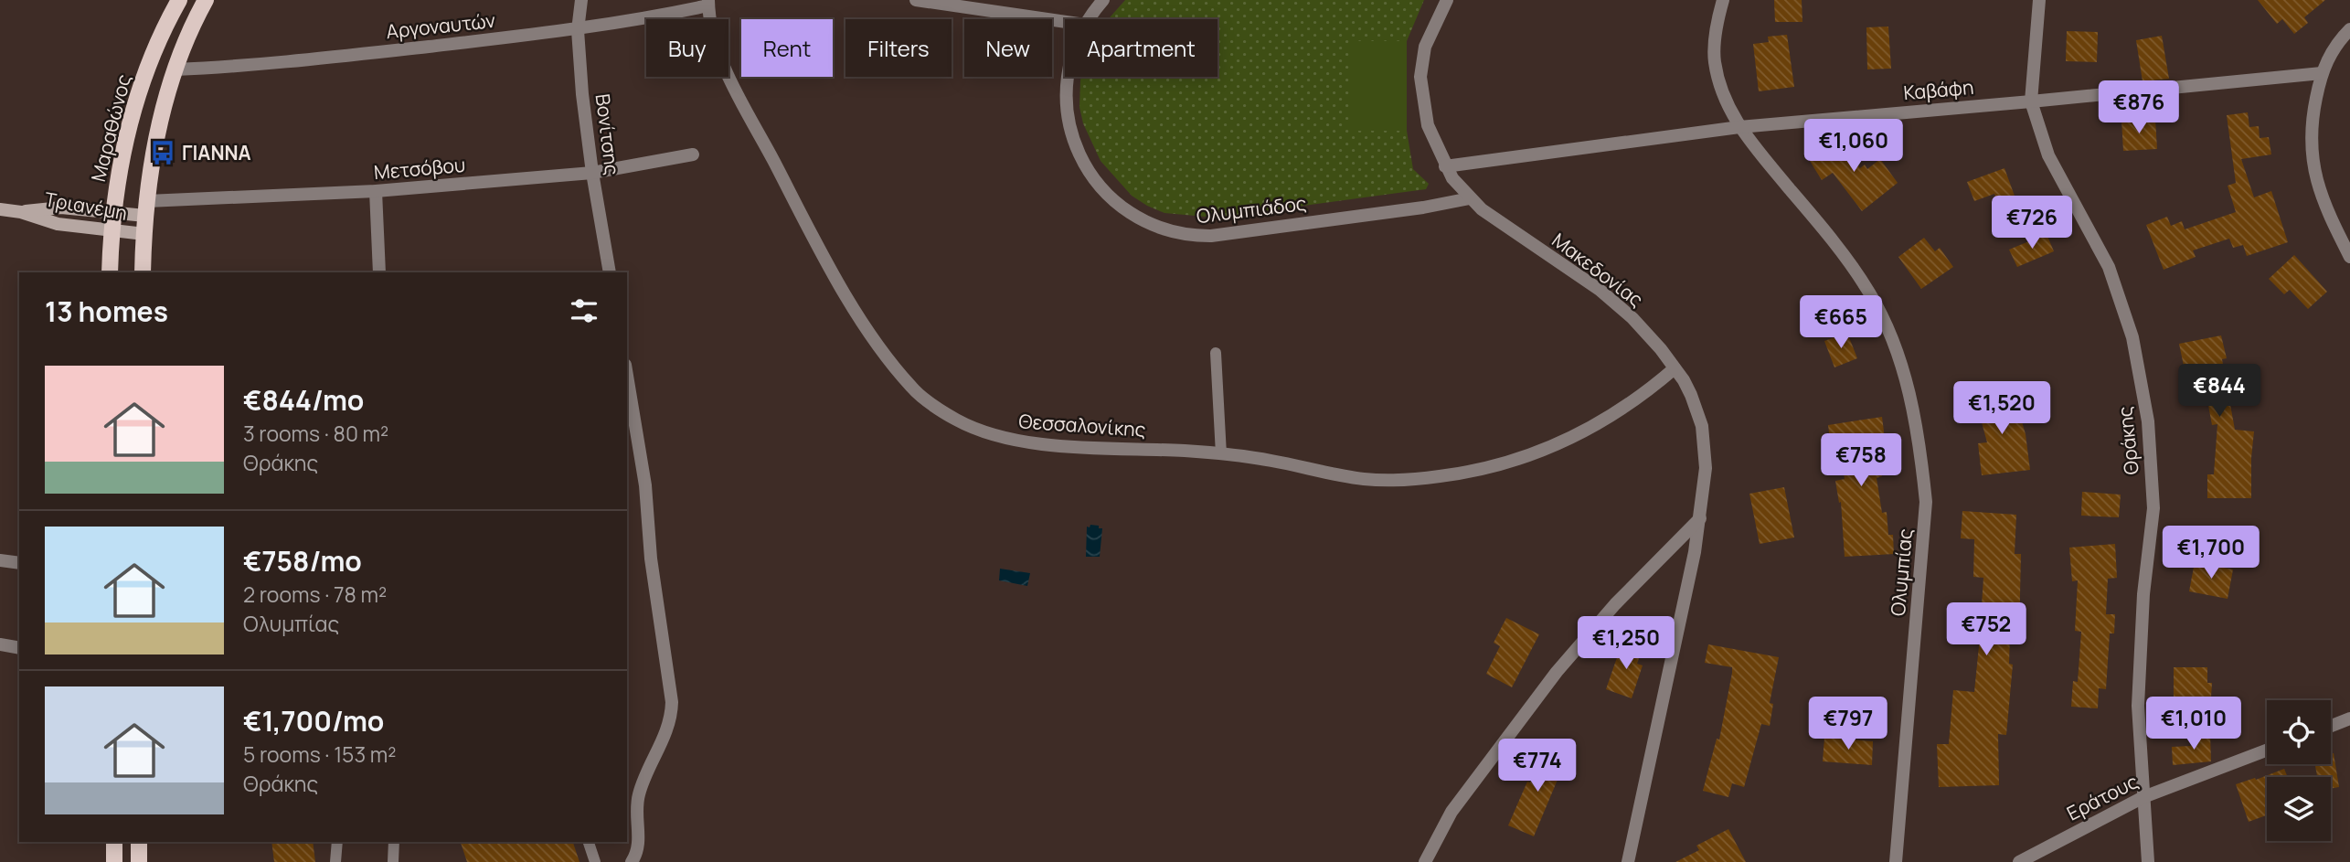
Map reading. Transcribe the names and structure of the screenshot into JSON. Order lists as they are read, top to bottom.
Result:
{
  "streets": {
    "main road": ["Μαραθώνος"],
    "street": [
      "Αργοναυτών",
      "Καβάφη",
      "Βονίτσης",
      "Μετσόβου",
      "Τριανέμη",
      "Ολυμπιάδος",
      "Μακεδονίας",
      "Θεσσαλονίκης",
      "Θράκης",
      "Ολυμπίας",
      "Εράτους"
    ]
  },
  "crossings": [
    ["Αργοναυτών", "Βονίτσης"],
    ["Αργοναυτών", "Θεσσαλονίκης"],
    ["Καβάφη", "Μακεδονίας"],
    ["Καβάφη", "Θράκης"],
    ["Καβάφη", "Ολυμπίας"],
    ["Μαραθώνος", "Τριανέμη"],
    ["Βονίτσης", "Μετσόβου"],
    ["Μετσόβου", "Τριανέμη"],
    ["Ολυμπιάδος", "Μακεδονίας"],
    ["Μακεδονίας", "Θεσσαλονίκης"],
    ["Θράκης", "Εράτους"]
  ],
  "places": {
    "bus stop": ["ΓΙΑΝΝΑ"]
  },
  "page": {
    "chip": [
      "Buy",
      "Rent",
      "Filters",
      "New",
      "Apartment"
    ],
    "price": [
      "€876",
      "€1,060",
      "€726",
      "€665",
      "€844",
      "€1,520",
      "€758",
      "€1,700",
      "€752",
      "€1,250",
      "€797",
      "€1,010",
      "€774"
    ],
    "heading": "13 homes",
    "list": [
      {
        "name": "€844/mo",
        "note": "3 rooms · 80 m² · Θράκης"
      },
      {
        "name": "€758/mo",
        "note": "2 rooms · 78 m² · Ολυμπίας"
      },
      {
        "name": "€1,700/mo",
        "note": "5 rooms · 153 m² · Θράκης"
      }
    ]
  }
}
